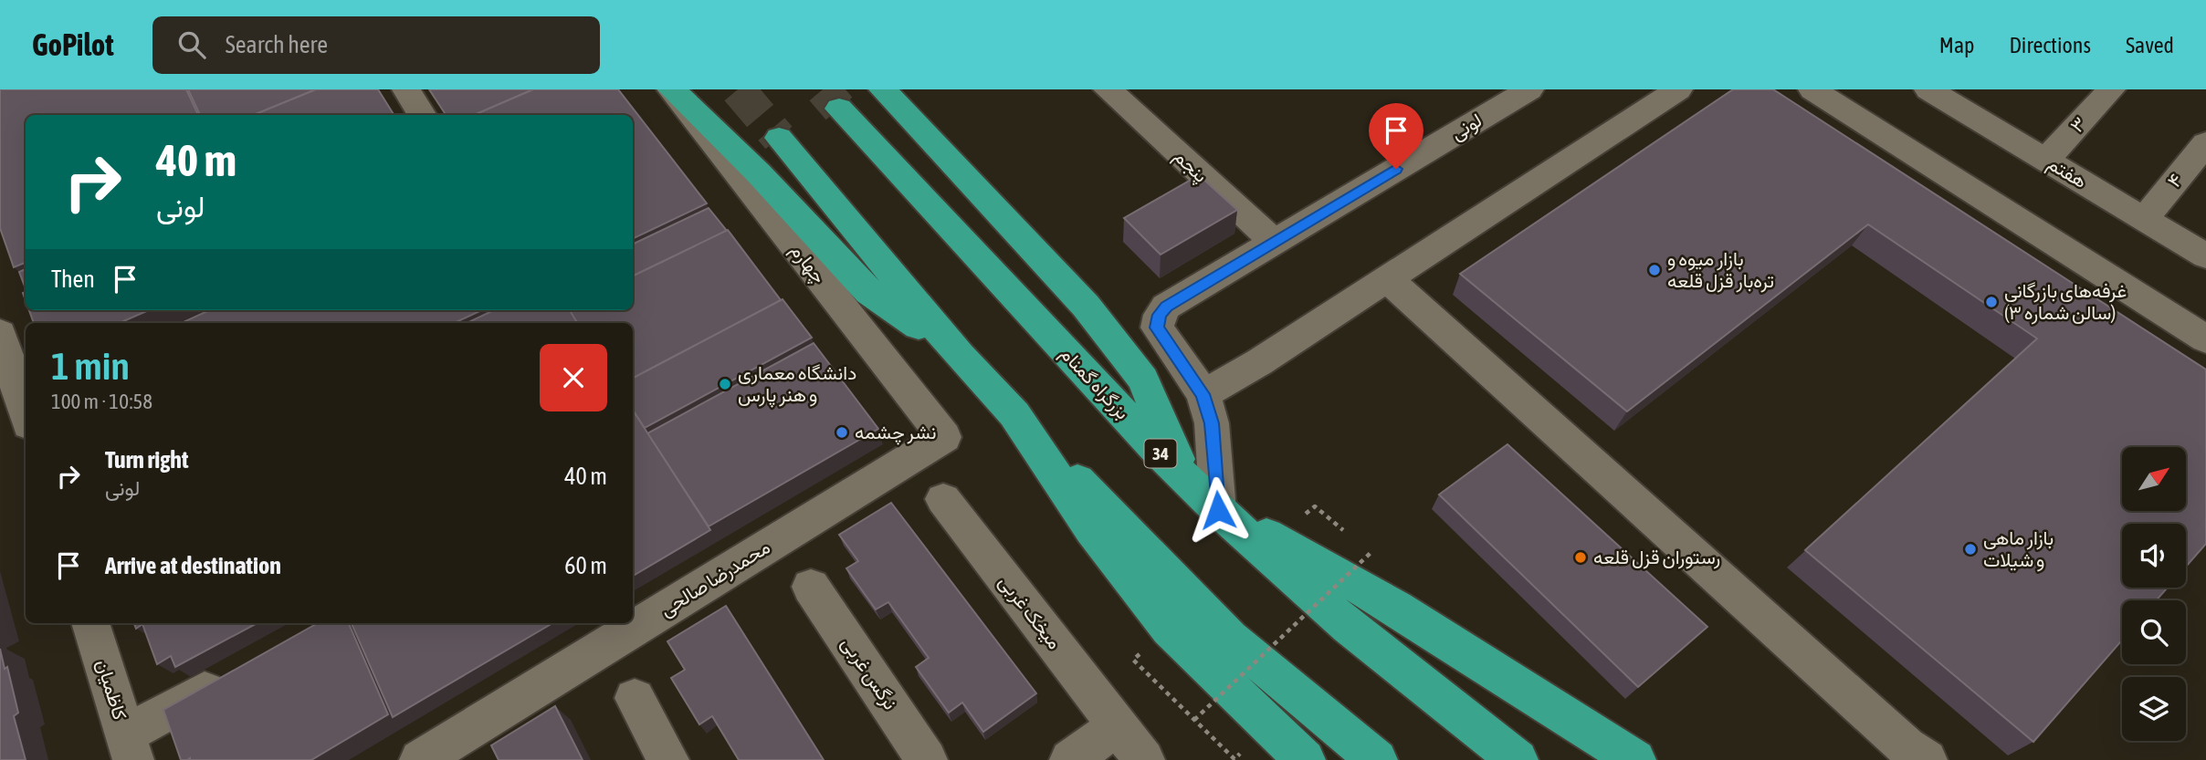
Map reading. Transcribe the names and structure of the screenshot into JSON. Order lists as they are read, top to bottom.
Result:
{
  "streets": {
    "highway": ["بزرگراه گمنام", "34"],
    "street": [
      "۳",
      "لونی",
      "پنجم",
      "هفتم",
      "۴",
      "چهارم",
      "محمدرضا صالحی",
      "میخک غربی",
      "نرگس غربی",
      "کاظمیان"
    ]
  },
  "crossings": [
    ["۳", "هفتم"],
    ["لونی", "پنجم"],
    ["هفتم", "۴"],
    ["چهارم", "محمدرضا صالحی"]
  ],
  "places": [
    "بازار میوه و تره‌بار قزل قلعه",
    "غرفه‌های بازرگانی (سالن شماره ۳)",
    "دانشگاه معماری و هنر پارس",
    "نشر چشمه",
    "بازار ماهی و شیلات",
    "رستوران قزل قلعه"
  ],
  "north": "top right",
  "page": {
    "header": "GoPilot",
    "search": "Search here",
    "nav": ["Map", "Directions", "Saved"],
    "turn": ["40 m", "لونی"],
    "then": "Then",
    "heading": ["1 min", "100 m · 10:58"],
    "list": [
      {
        "name": "Turn right",
        "note": "لونی",
        "value": "40 m"
      },
      {
        "name": "Arrive at destination",
        "value": "60 m"
      }
    ]
  }
}
